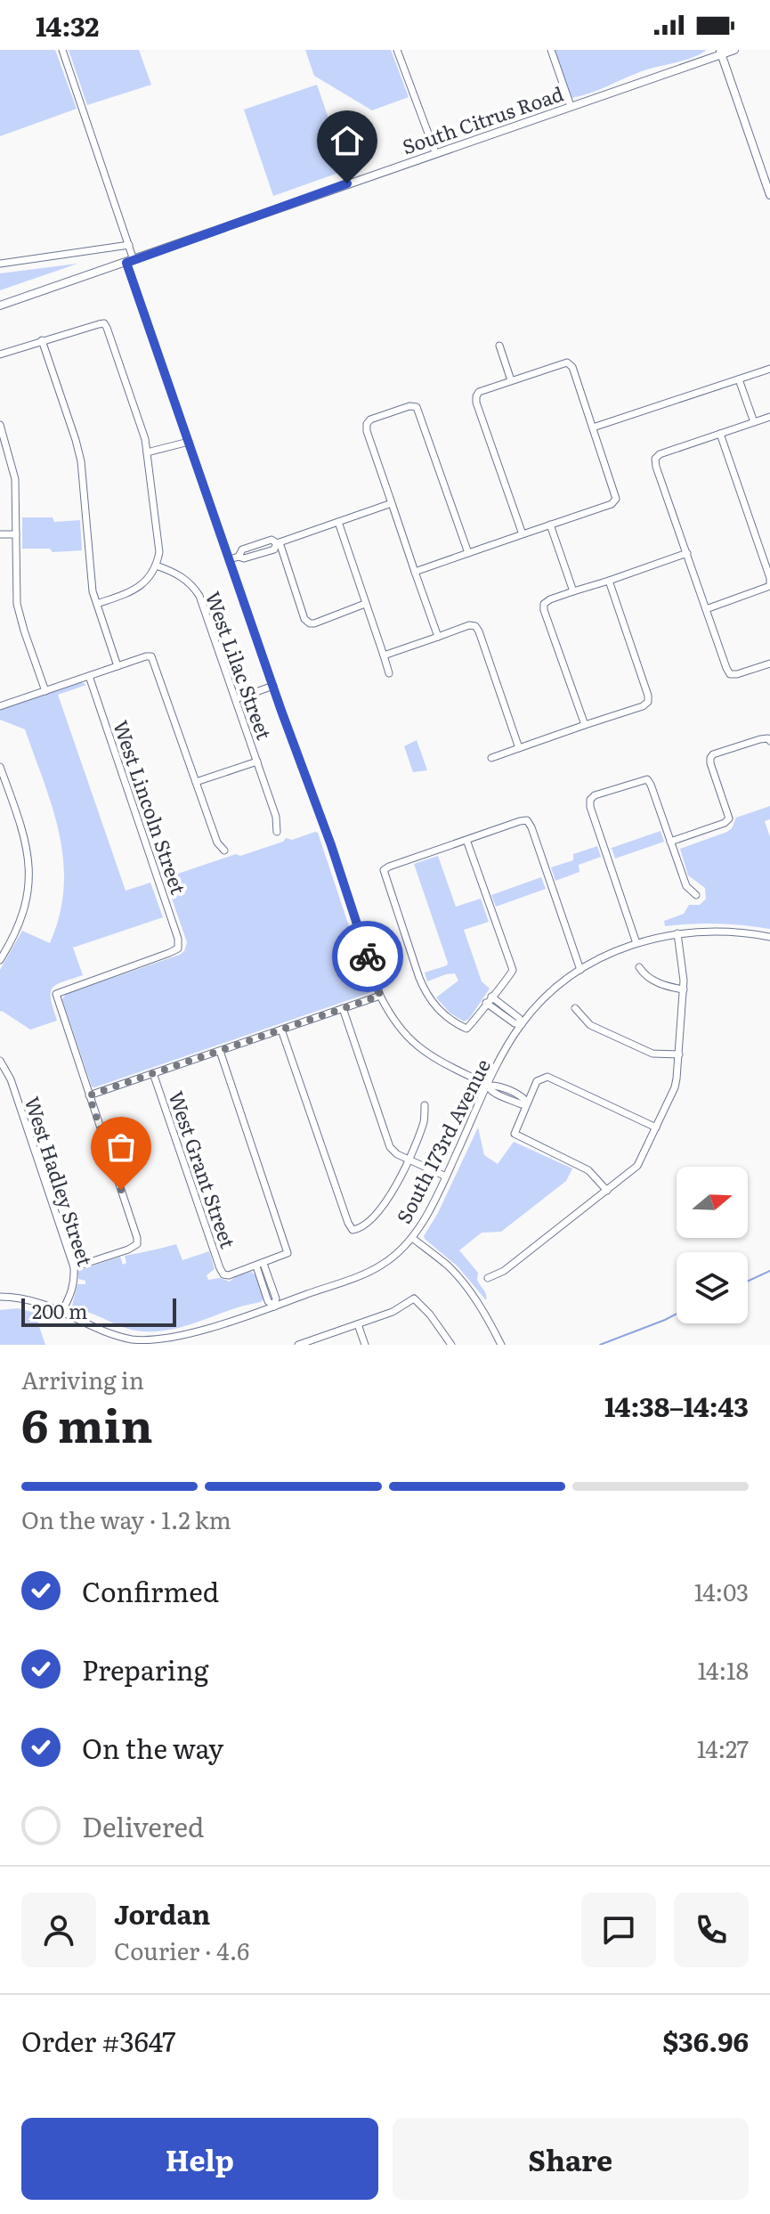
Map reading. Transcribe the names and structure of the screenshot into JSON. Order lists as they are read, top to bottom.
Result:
{
  "streets": {
    "main road": ["South Citrus Road"],
    "street": [
      "West Lilac Street",
      "West Lincoln Street",
      "South 173rd Avenue",
      "West Grant Street",
      "West Hadley Street"
    ]
  },
  "crossings": [
    ["South 173rd Avenue", "West Hadley Street"]
  ],
  "scale_bar": "200 m",
  "north": "right",
  "page": {
    "status": "14:32",
    "scale": "200 m",
    "heading": ["6 min", "Arriving in", "14:38–14:43"],
    "panel": [
      "Jordan",
      "Courier · 4.6",
      "Order #3647",
      "$36.96"
    ],
    "bar": "On the way · 1.2 km",
    "list": [
      ["Confirmed", "14:03"],
      ["Preparing", "14:18"],
      ["On the way", "14:27"],
      "Delivered"
    ],
    "buttons": ["Help", "Share"]
  }
}
